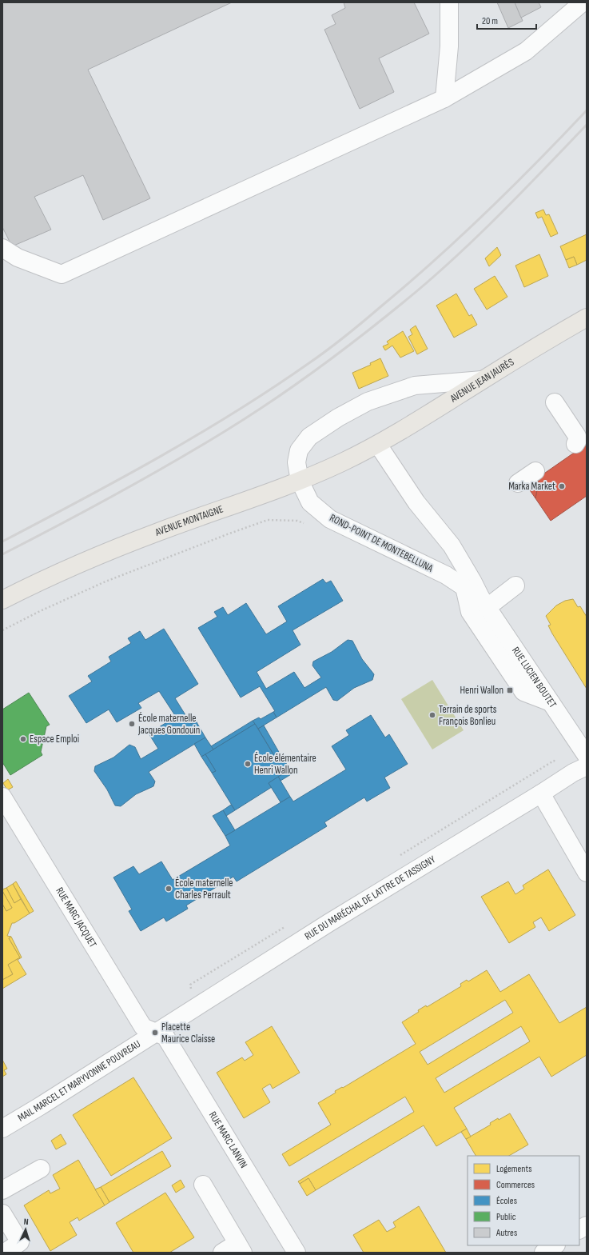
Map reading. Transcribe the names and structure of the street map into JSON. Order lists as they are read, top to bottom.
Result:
{
  "streets": {
    "main road": ["AVENUE JEAN JAURÈS", "AVENUE MONTAIGNE"],
    "street": [
      "ROND-POINT DE MONTEBELLUNA",
      "RUE LUCIEN BOUTET",
      "RUE DU MARÉCHAL DE LATTRE DE TASSIGNY",
      "RUE MARC JACQUET",
      "MAIL MARCEL ET MARYVONNE POUVREAU",
      "RUE MARC LANVIN"
    ]
  },
  "crossings": [
    ["AVENUE JEAN JAURÈS", "AVENUE MONTAIGNE"],
    ["AVENUE JEAN JAURÈS", "ROND-POINT DE MONTEBELLUNA"],
    ["AVENUE MONTAIGNE", "ROND-POINT DE MONTEBELLUNA"],
    ["ROND-POINT DE MONTEBELLUNA", "RUE LUCIEN BOUTET"],
    ["RUE DU MARÉCHAL DE LATTRE DE TASSIGNY", "RUE MARC JACQUET"],
    ["RUE DU MARÉCHAL DE LATTRE DE TASSIGNY", "MAIL MARCEL ET MARYVONNE POUVREAU"],
    ["RUE DU MARÉCHAL DE LATTRE DE TASSIGNY", "RUE MARC LANVIN"],
    ["RUE MARC JACQUET", "MAIL MARCEL ET MARYVONNE POUVREAU"],
    ["RUE MARC JACQUET", "RUE MARC LANVIN"],
    ["MAIL MARCEL ET MARYVONNE POUVREAU", "RUE MARC LANVIN"]
  ],
  "places": {
    "other": [
      "Marka Market",
      "Terrain de sports François Bonlieu",
      "École maternelle Jacques Gondouin",
      "Espace Emploi",
      "École élémentaire Henri Wallon",
      "École maternelle Charles Perrault",
      "Placette Maurice Claisse"
    ],
    "transit": ["Henri Wallon"]
  },
  "legend": [
    "Logements",
    "Commerces",
    "Écoles",
    "Public",
    "Autres"
  ],
  "scale_bar": "20 m",
  "north": "top"
}
